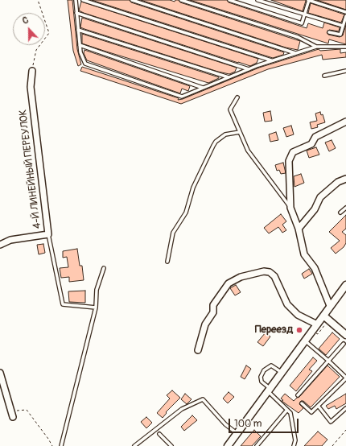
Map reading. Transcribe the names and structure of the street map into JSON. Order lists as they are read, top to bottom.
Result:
{
  "streets": {
    "street": ["4-Й ЛИНЕЙНЫЙ ПЕРЕУЛОК"]
  },
  "places": ["Переезд"],
  "scale_bar": "100 m",
  "north": "top"
}
